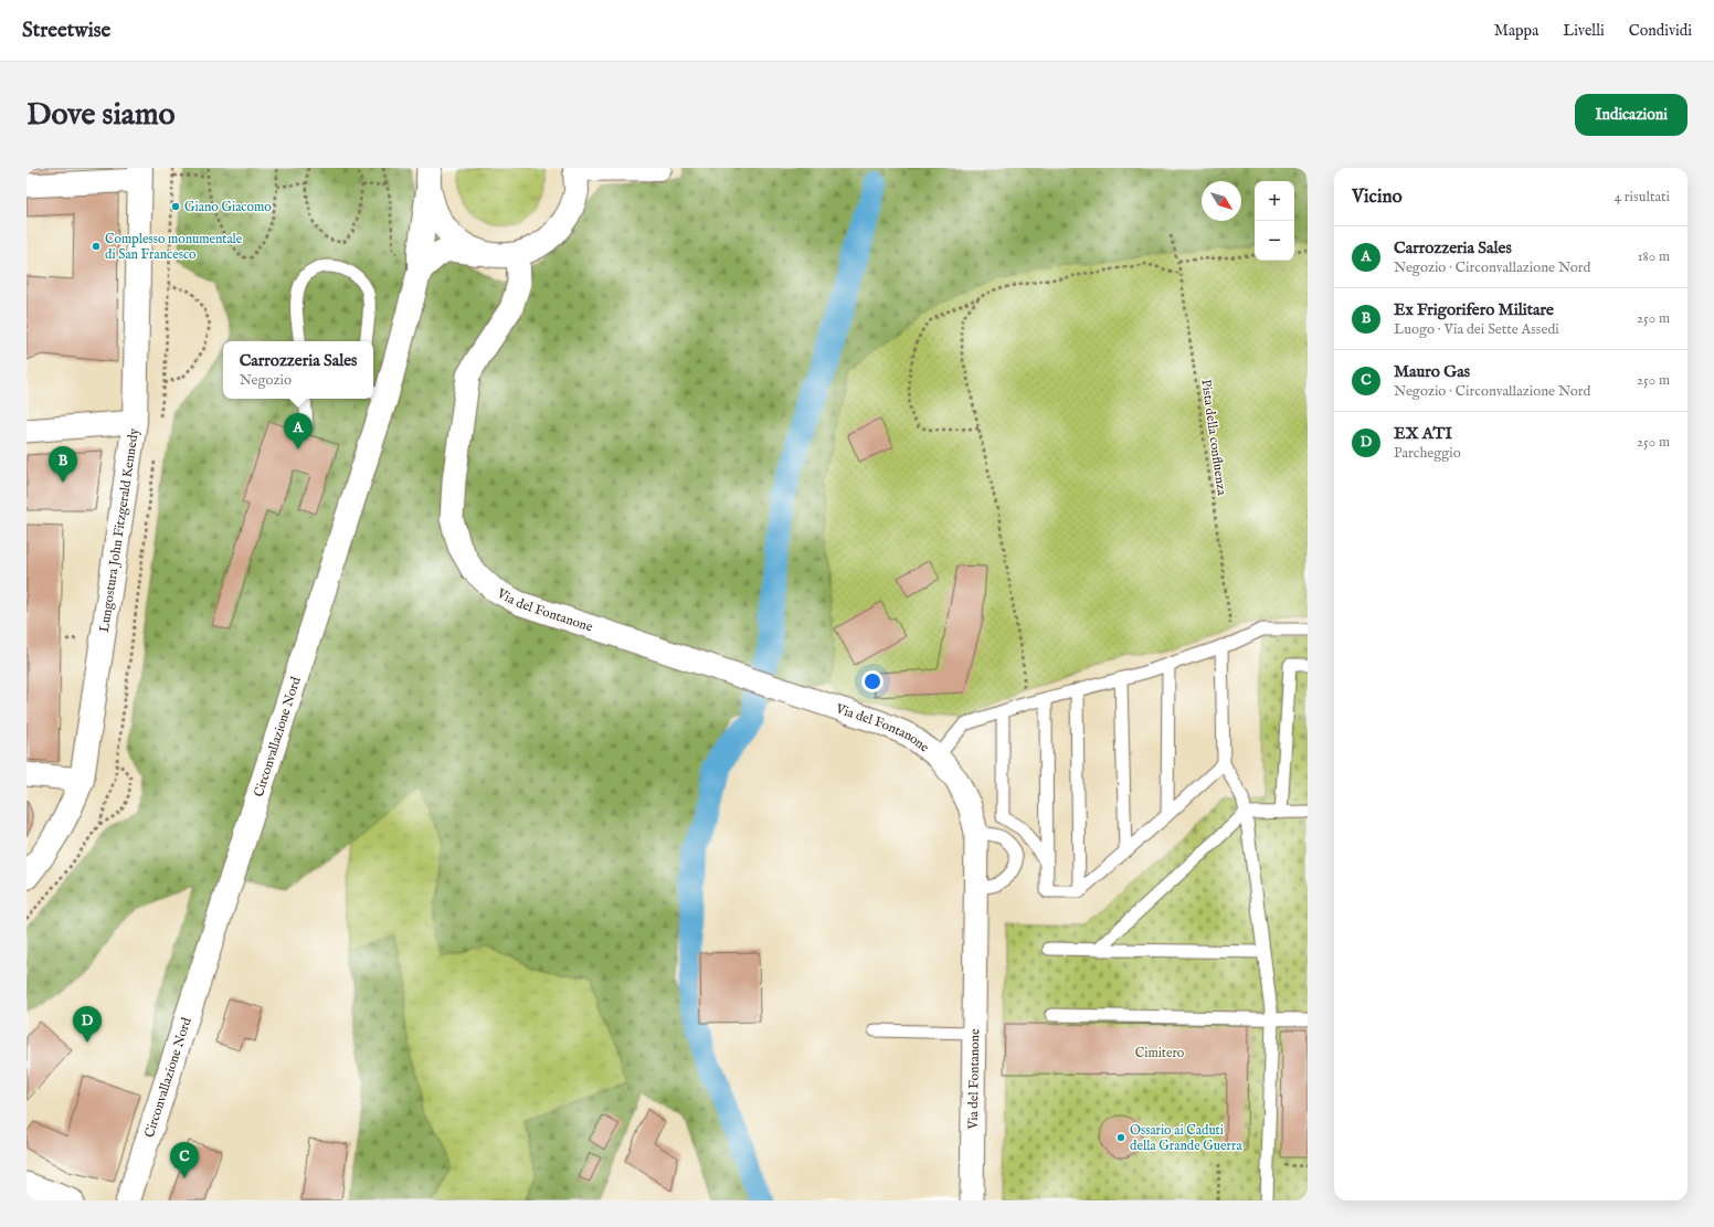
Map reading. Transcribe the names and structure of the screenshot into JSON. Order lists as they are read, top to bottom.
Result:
{
  "streets": {
    "main road": ["Lungostura John Fitzgerald Kennedy", "Circonvallazione Nord"],
    "street": ["Via del Fontanone"],
    "path": ["Pista della confluenza"]
  },
  "crossings": [
    ["Pista della confluenza", "Via del Fontanone"]
  ],
  "parks": ["Cimitero"],
  "places": ["Giano Giacomo", "Complesso monumentale di San Francesco", "Ossario ai Caduti della Grande Guerra"],
  "north": "bottom right",
  "page": {
    "header": "Streetwise",
    "nav": ["Mappa", "Livelli", "Condividi"],
    "buttons": "Indicazioni",
    "title": "Dove siamo",
    "heading": ["Vicino", "4 risultati"],
    "map_buttons": ["+", "−"],
    "list": [
      {
        "mark": "A",
        "name": "Carrozzeria Sales",
        "note": "Negozio · Circonvallazione Nord",
        "value": "180 m"
      },
      {
        "mark": "B",
        "name": "Ex Frigorifero Militare",
        "note": "Luogo · Via dei Sette Assedi",
        "value": "250 m"
      },
      {
        "mark": "C",
        "name": "Mauro Gas",
        "note": "Negozio · Circonvallazione Nord",
        "value": "250 m"
      },
      {
        "mark": "D",
        "name": "EX ATI",
        "note": "Parcheggio",
        "value": "250 m"
      }
    ],
    "popup": ["Carrozzeria Sales", "Negozio"],
    "pins": [
      "A",
      "B",
      "D",
      "C"
    ]
  }
}
